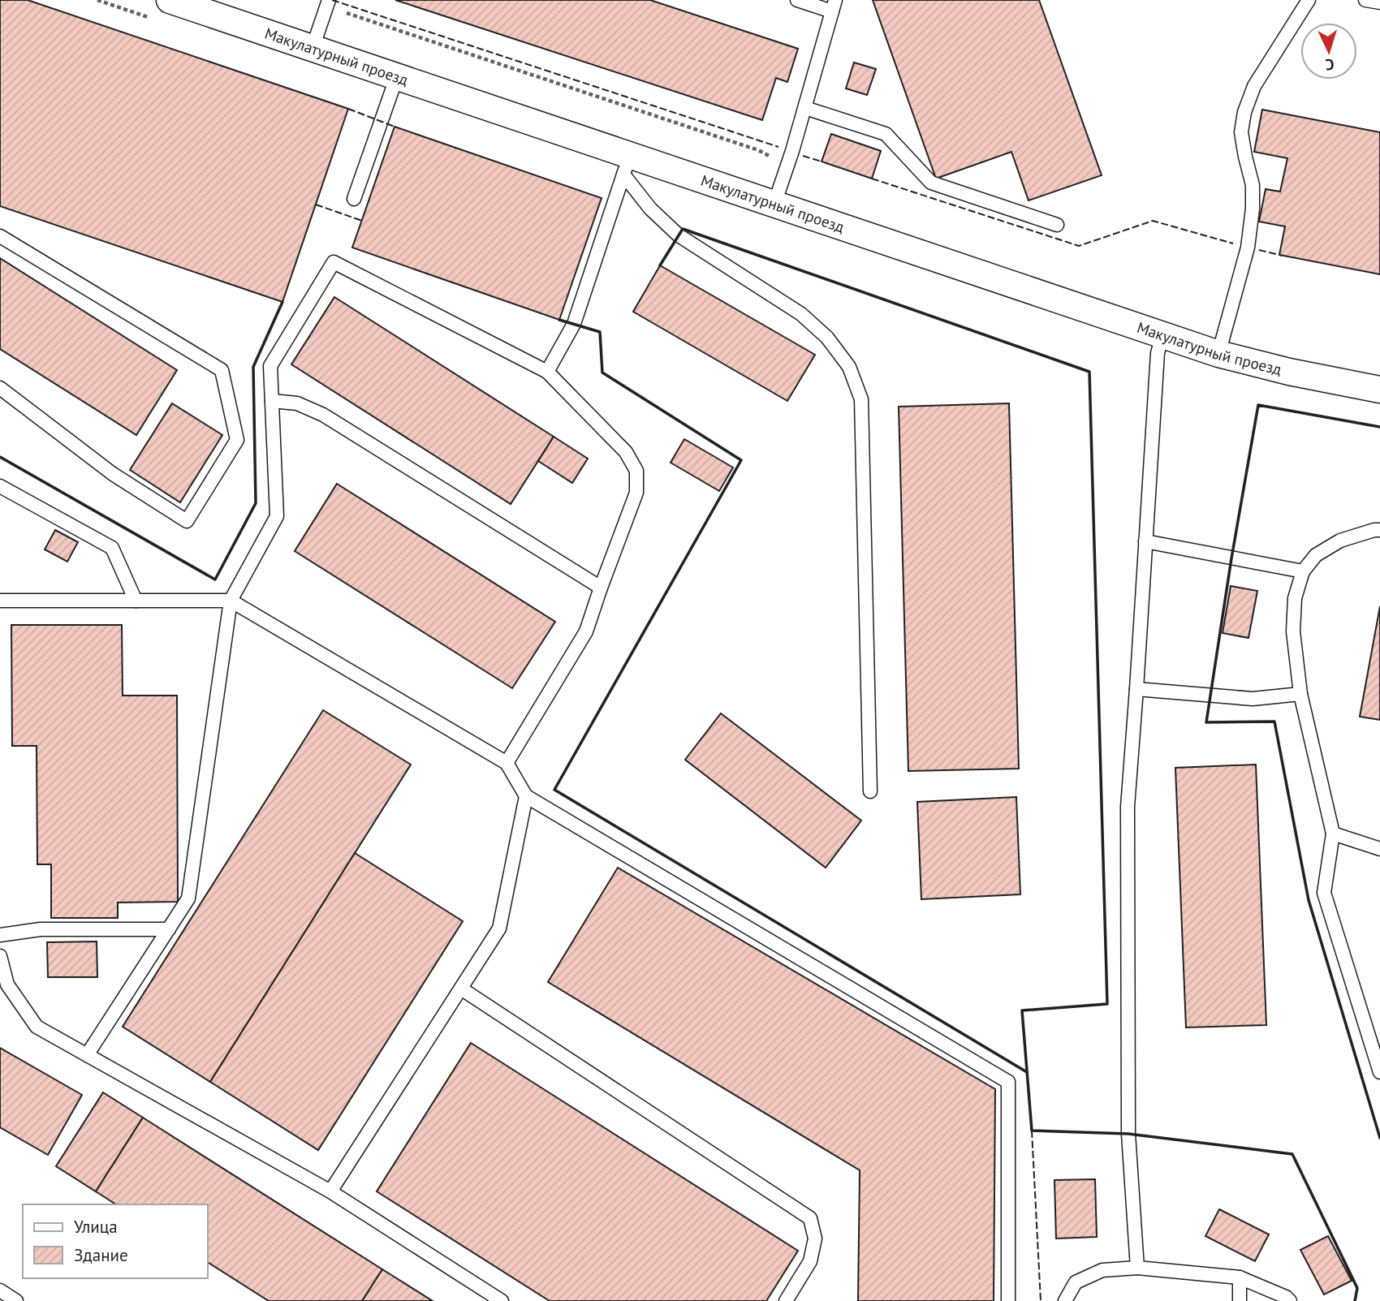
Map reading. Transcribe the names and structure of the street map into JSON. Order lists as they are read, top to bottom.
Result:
{
  "streets": {
    "street": ["Макулатурный проезд"]
  },
  "legend": ["Улица", "Здание"],
  "north": "bottom"
}
